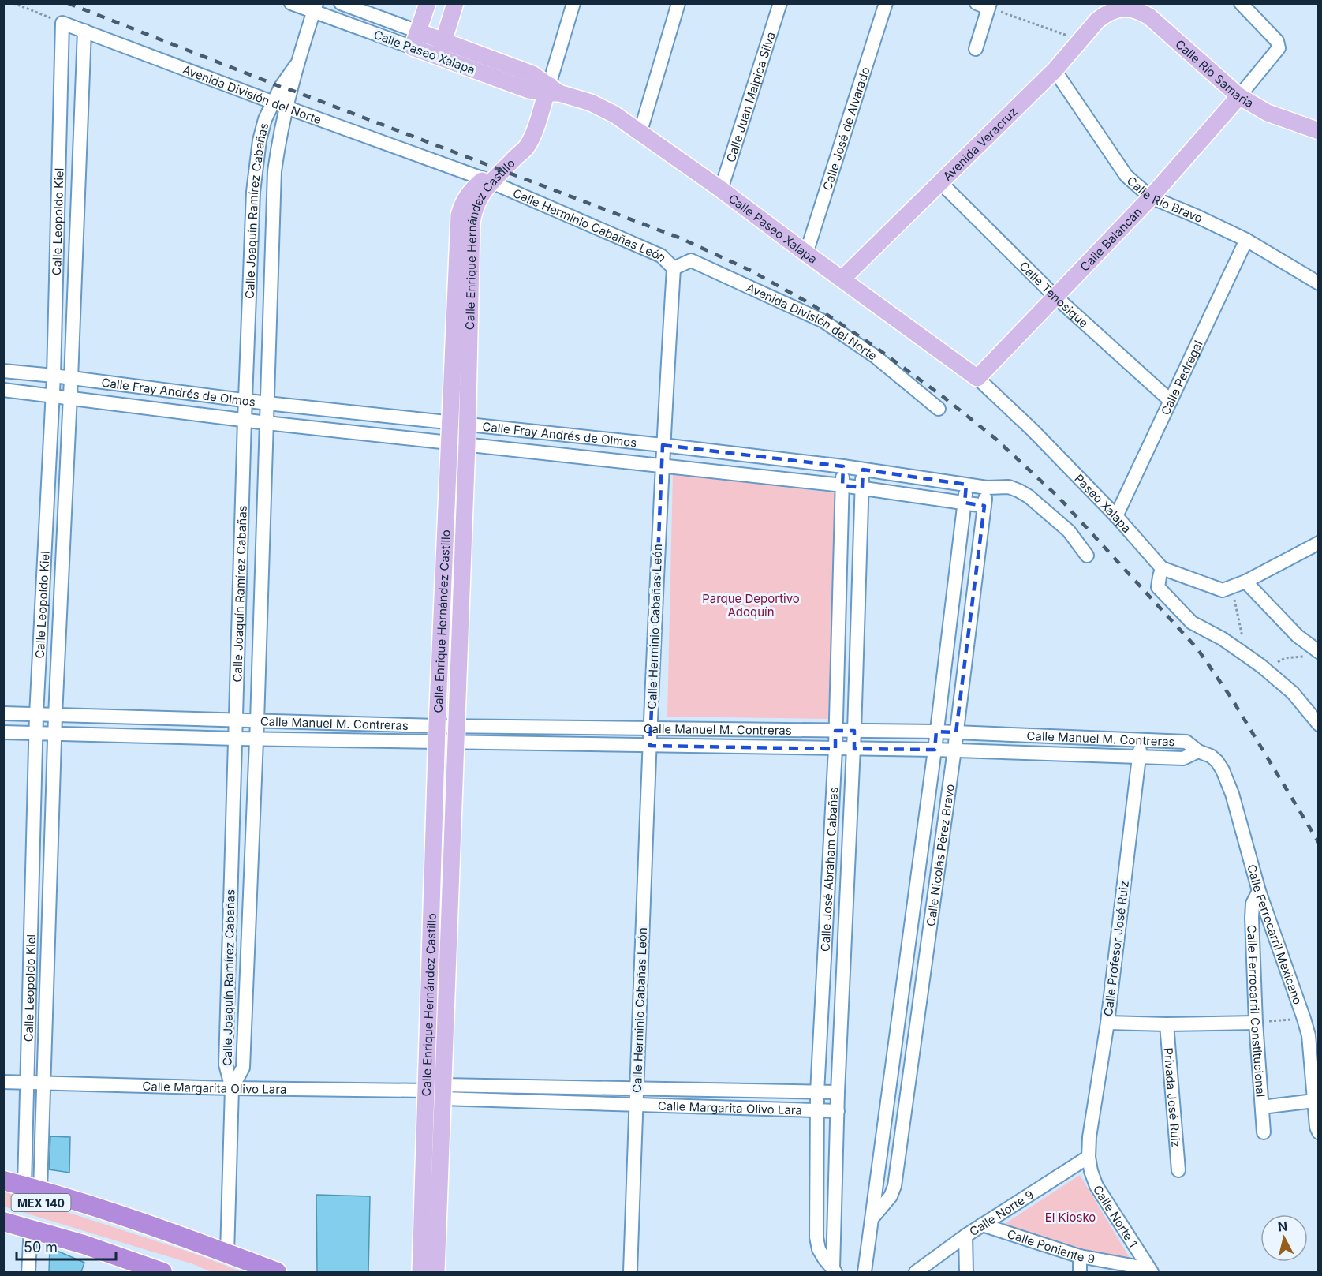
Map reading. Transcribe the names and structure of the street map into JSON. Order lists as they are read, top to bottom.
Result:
{
  "streets": {
    "highway": ["MEX 140"],
    "main road": [
      "Calle Paseo Xalapa",
      "Calle Río Samaria",
      "Avenida Veracruz",
      "Calle Balancán",
      "Calle Enrique Hernández Castillo"
    ],
    "street": [
      "Avenida División del Norte",
      "Calle Juan Malpica Silva",
      "Calle José de Alvarado",
      "Calle Río Bravo",
      "Calle Joaquín Ramírez Cabañas",
      "Calle Leopoldo Kiel",
      "Calle Herminio Cabañas León",
      "Calle Tenosique",
      "Calle Pedregal",
      "Calle Fray Andrés de Olmos",
      "Paseo Xalapa",
      "Calle Manuel M. Contreras",
      "Calle Nicolás Pérez Bravo",
      "Calle José Abraham Cabañas",
      "Calle Ferrocarril Mexicano",
      "Calle Profesor José Ruiz",
      "Calle Ferrocarril Constitucional",
      "Calle Margarita Olivo Lara",
      "Privada José Ruiz",
      "Calle Norte 9",
      "Calle Norte 1",
      "Calle Poniente 9"
    ]
  },
  "crossings": [
    ["Calle Paseo Xalapa", "Calle Juan Malpica Silva"],
    ["Calle Paseo Xalapa", "Calle José de Alvarado"],
    ["Calle Paseo Xalapa", "Avenida Veracruz"],
    ["Calle Paseo Xalapa", "Calle Balancán"],
    ["Calle Paseo Xalapa", "Calle Enrique Hernández Castillo"],
    ["Calle Paseo Xalapa", "Paseo Xalapa"],
    ["Calle Río Samaria", "Avenida Veracruz"],
    ["Calle Río Samaria", "Calle Balancán"],
    ["Avenida División del Norte", "Calle Joaquín Ramírez Cabañas"],
    ["Avenida División del Norte", "Calle Leopoldo Kiel"],
    ["Avenida División del Norte", "Calle Herminio Cabañas León"],
    ["Avenida División del Norte", "Calle Enrique Hernández Castillo"],
    ["Avenida Veracruz", "Calle Río Bravo"],
    ["Avenida Veracruz", "Calle Tenosique"],
    ["Calle Río Bravo", "Calle Balancán"],
    ["Calle Río Bravo", "Calle Pedregal"],
    ["Calle Joaquín Ramírez Cabañas", "Calle Fray Andrés de Olmos"],
    ["Calle Joaquín Ramírez Cabañas", "Calle Manuel M. Contreras"],
    ["Calle Joaquín Ramírez Cabañas", "Calle Margarita Olivo Lara"],
    ["Calle Joaquín Ramírez Cabañas", "MEX 140"],
    ["Calle Leopoldo Kiel", "Calle Fray Andrés de Olmos"],
    ["Calle Leopoldo Kiel", "Calle Manuel M. Contreras"],
    ["Calle Leopoldo Kiel", "Calle Margarita Olivo Lara"],
    ["Calle Leopoldo Kiel", "MEX 140"],
    ["Calle Herminio Cabañas León", "Calle Enrique Hernández Castillo"],
    ["Calle Herminio Cabañas León", "Calle Fray Andrés de Olmos"],
    ["Calle Herminio Cabañas León", "Calle Manuel M. Contreras"],
    ["Calle Herminio Cabañas León", "Calle Margarita Olivo Lara"],
    ["Calle Balancán", "Calle Tenosique"],
    ["Calle Balancán", "Paseo Xalapa"],
    ["Calle Enrique Hernández Castillo", "Calle Fray Andrés de Olmos"],
    ["Calle Enrique Hernández Castillo", "Calle Manuel M. Contreras"],
    ["Calle Enrique Hernández Castillo", "Calle Margarita Olivo Lara"],
    ["Calle Tenosique", "Calle Pedregal"],
    ["Calle Pedregal", "Paseo Xalapa"],
    ["Calle Fray Andrés de Olmos", "Calle Nicolás Pérez Bravo"],
    ["Calle Fray Andrés de Olmos", "Calle José Abraham Cabañas"],
    ["Calle Manuel M. Contreras", "Calle Nicolás Pérez Bravo"],
    ["Calle Manuel M. Contreras", "Calle José Abraham Cabañas"],
    ["Calle Manuel M. Contreras", "Calle Ferrocarril Mexicano"],
    ["Calle Manuel M. Contreras", "Calle Profesor José Ruiz"],
    ["Calle José Abraham Cabañas", "Calle Margarita Olivo Lara"],
    ["Calle Ferrocarril Mexicano", "Calle Ferrocarril Constitucional"],
    ["Calle Profesor José Ruiz", "Calle Norte 9"],
    ["Calle Profesor José Ruiz", "Calle Norte 1"],
    ["Calle Norte 9", "Calle Norte 1"],
    ["Calle Norte 9", "Calle Poniente 9"],
    ["Calle Norte 1", "Calle Poniente 9"]
  ],
  "parks": ["Parque Deportivo Adoquín", "El Kiosko"],
  "scale_bar": "50 m",
  "north": "top"
}
